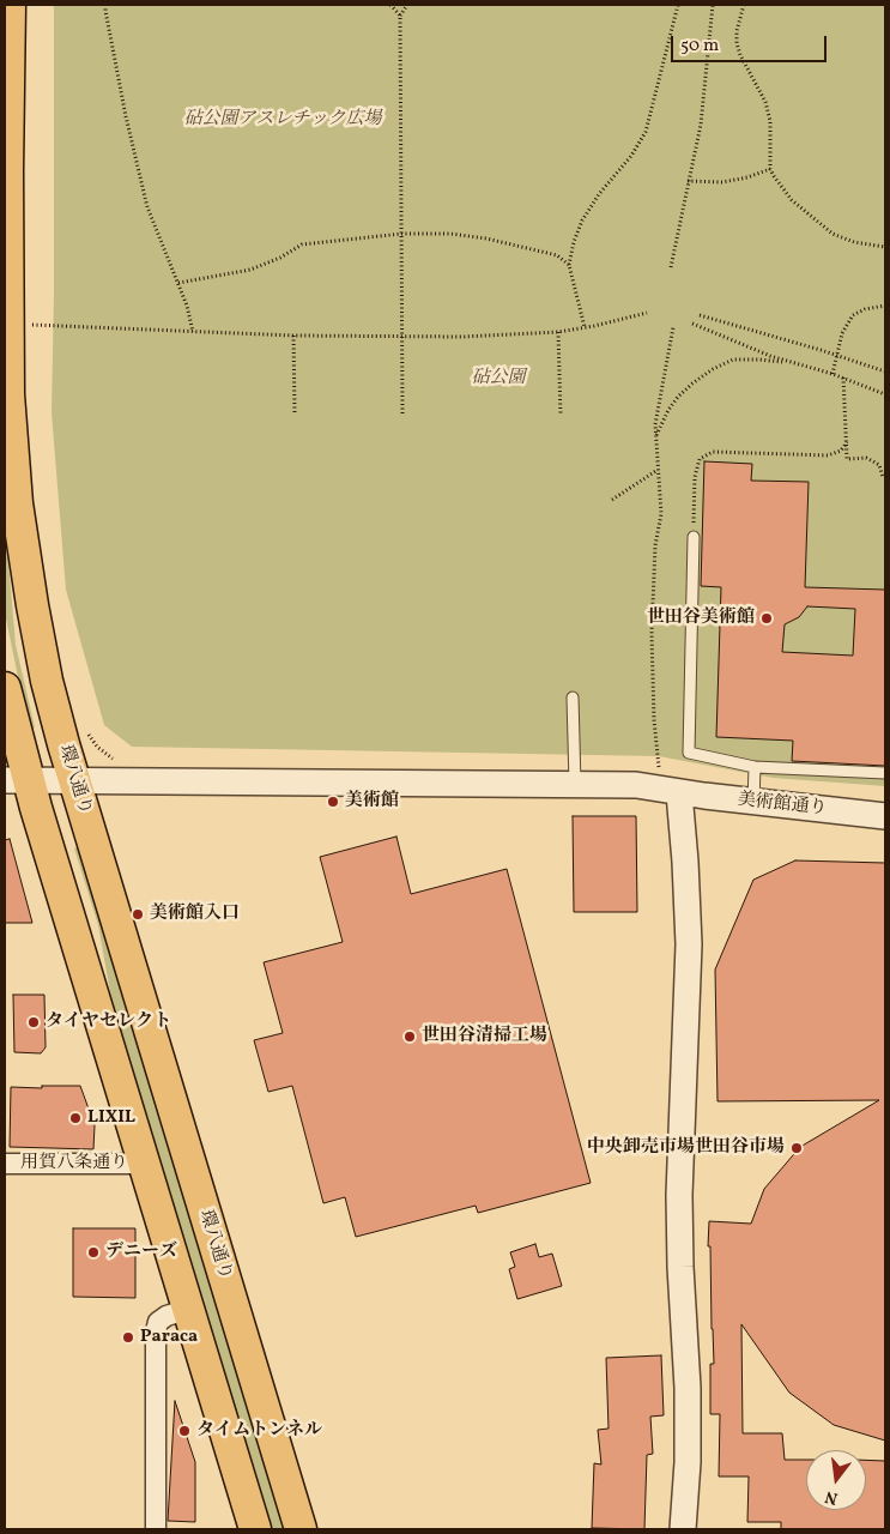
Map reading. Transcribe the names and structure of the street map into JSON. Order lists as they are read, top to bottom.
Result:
{
  "streets": {
    "main road": ["環八通り"],
    "street": ["美術館通り", "用賀八条通り"]
  },
  "crossings": [
    ["環八通り", "美術館通り"]
  ],
  "parks": ["砧公園アスレチック広場", "砧公園"],
  "places": [
    "世田谷美術館",
    "美術館",
    "美術館入口",
    "タイヤセレクト",
    "世田谷清掃工場",
    "LIXIL",
    "中央卸売市場世田谷市場",
    "デニーズ",
    "Paraca",
    "タイムトンネル"
  ],
  "scale_bar": "50 m",
  "north": "bottom"
}
